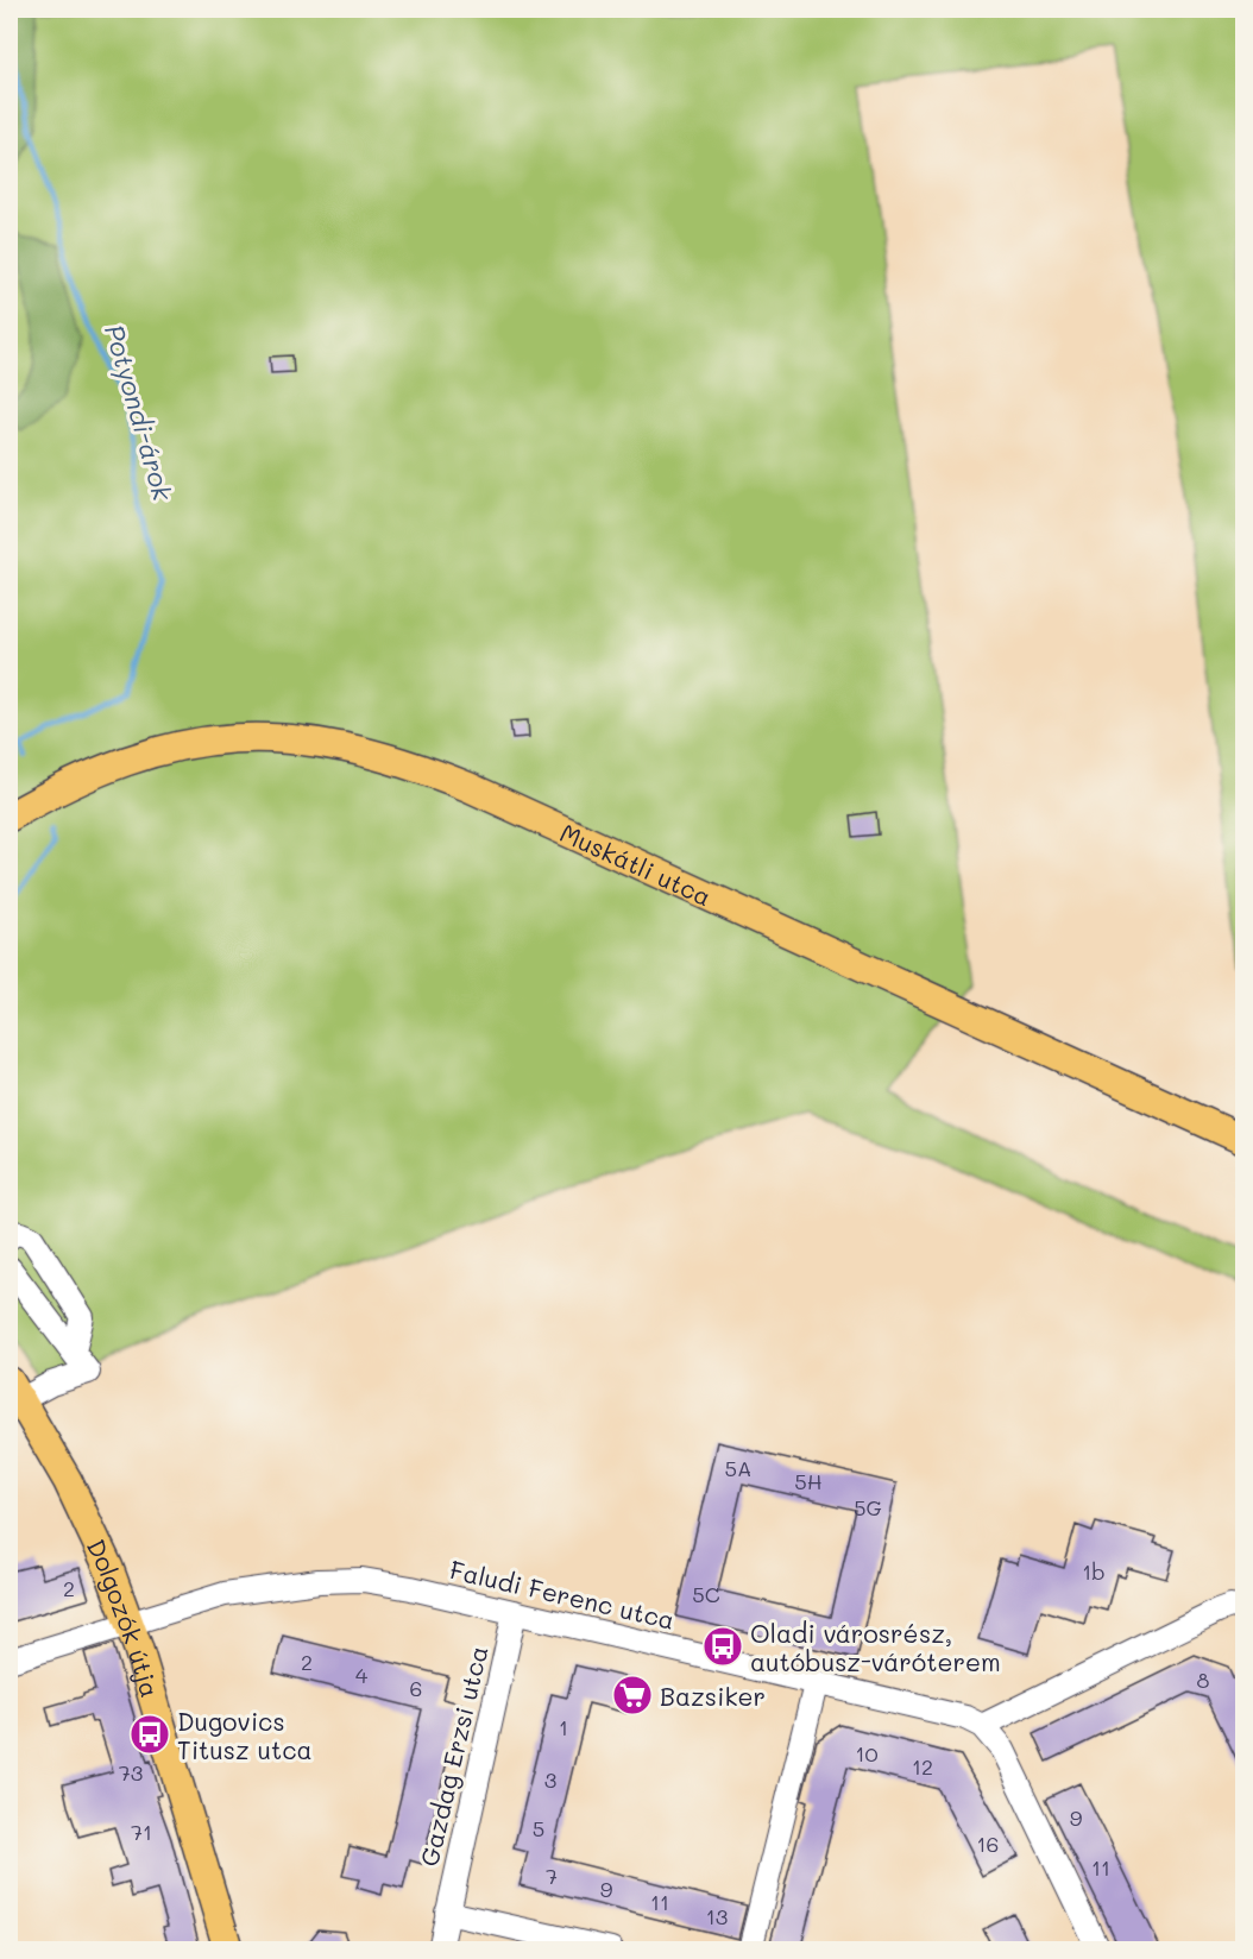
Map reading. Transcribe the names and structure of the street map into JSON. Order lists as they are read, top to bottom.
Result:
{
  "streets": {
    "main road": ["Muskátli utca", "Dolgozók útja"],
    "street": ["Faludi Ferenc utca", "Gazdag Erzsi utca"]
  },
  "crossings": [
    ["Faludi Ferenc utca", "Dolgozók útja"],
    ["Faludi Ferenc utca", "Gazdag Erzsi utca"]
  ],
  "water": ["Potyondi-árok"],
  "places": {
    "bus stop": ["Oladi városrész, autóbusz-váróterem", "Dugovics Titusz utca"],
    "supermarket": ["Bazsiker"]
  },
  "house_numbers": [
    "5A",
    "5H",
    "5G",
    "1b",
    "2",
    "5C",
    "2",
    "4",
    "8",
    "6",
    "1",
    "10",
    "12",
    "73",
    "3",
    "9",
    "5",
    "71",
    "16",
    "11",
    "7",
    "9",
    "11",
    "13"
  ]
}
